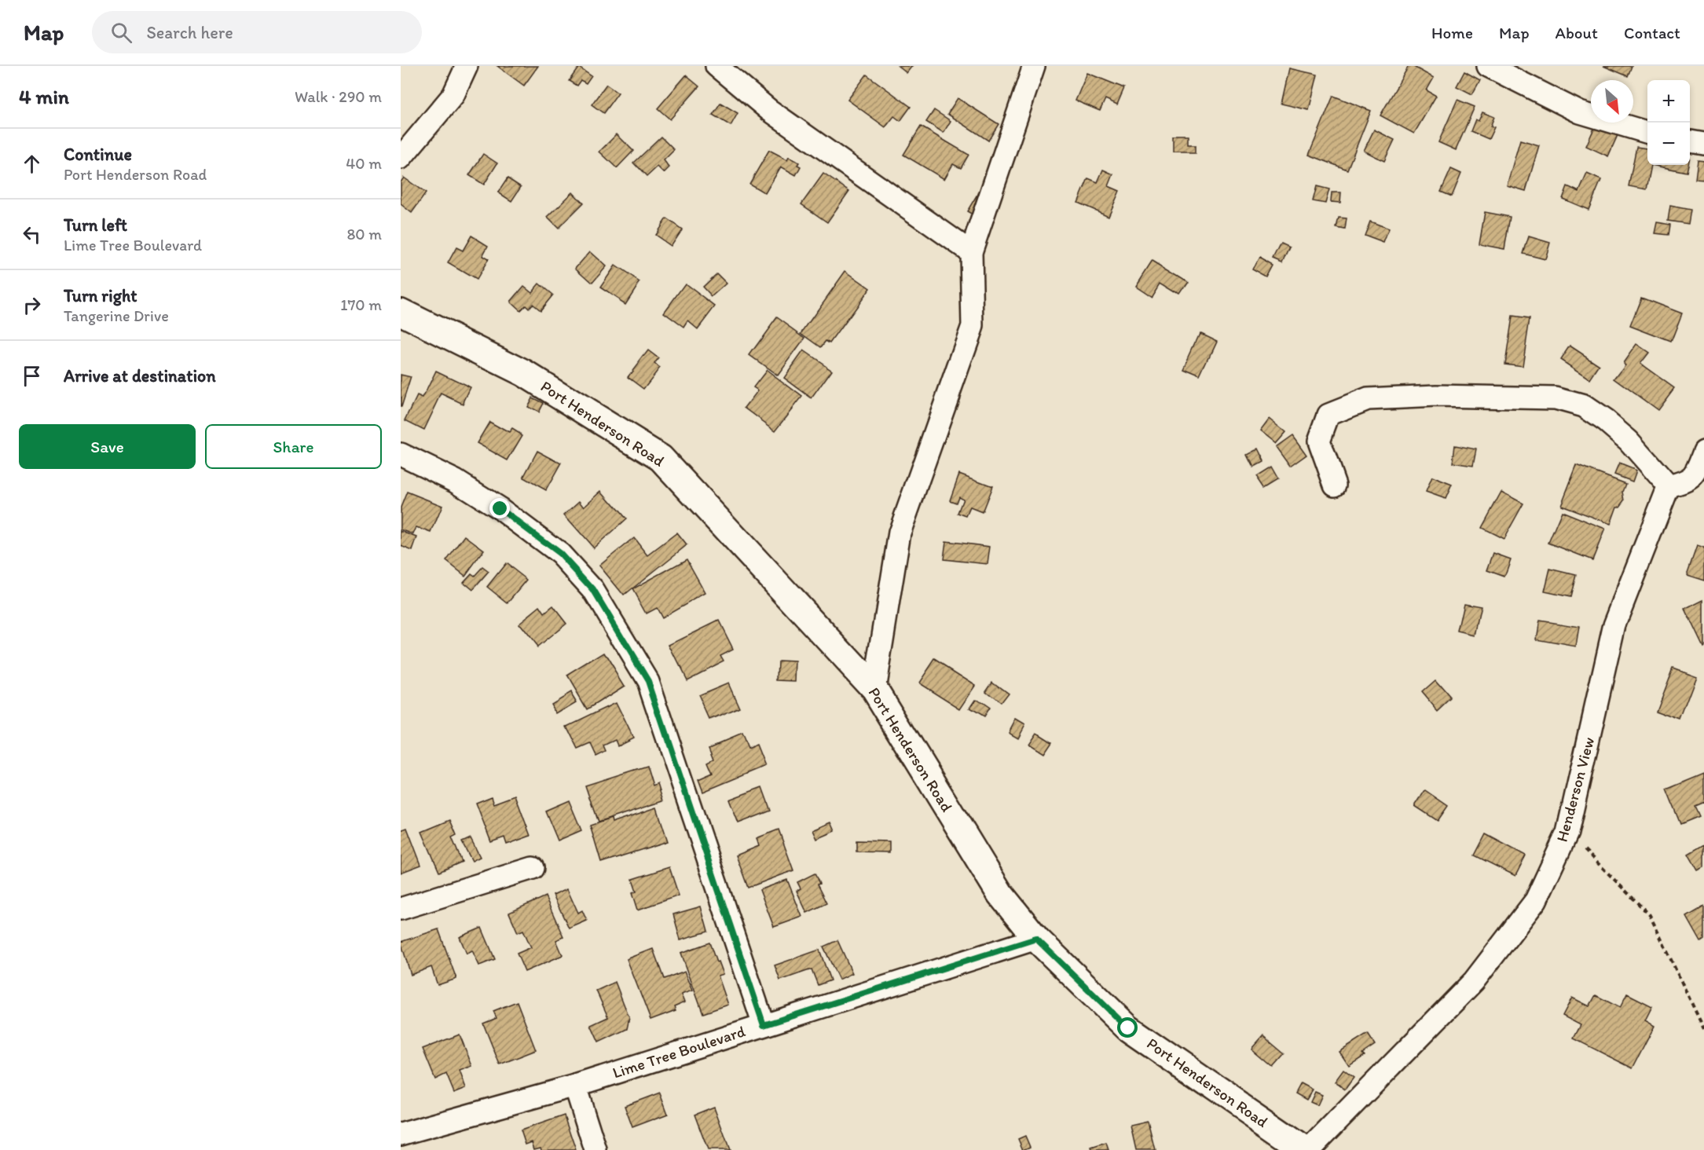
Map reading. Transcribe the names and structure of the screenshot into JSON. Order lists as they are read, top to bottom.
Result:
{
  "streets": {
    "street": ["Port Henderson Road", "Henderson View", "Lime Tree Boulevard"]
  },
  "crossings": [
    ["Port Henderson Road", "Lime Tree Boulevard"]
  ],
  "north": "bottom right",
  "page": {
    "header": "Map",
    "search": "Search here",
    "nav": [
      "Home",
      "Map",
      "About",
      "Contact"
    ],
    "heading": ["4 min", "Walk · 290 m"],
    "map_buttons": ["+", "−"],
    "list": [
      ["Continue", "Port Henderson Road", "40 m"],
      ["Turn left", "Lime Tree Boulevard", "80 m"],
      ["Turn right", "Tangerine Drive", "170 m"],
      "Arrive at destination"
    ],
    "buttons": ["Save", "Share"]
  }
}
